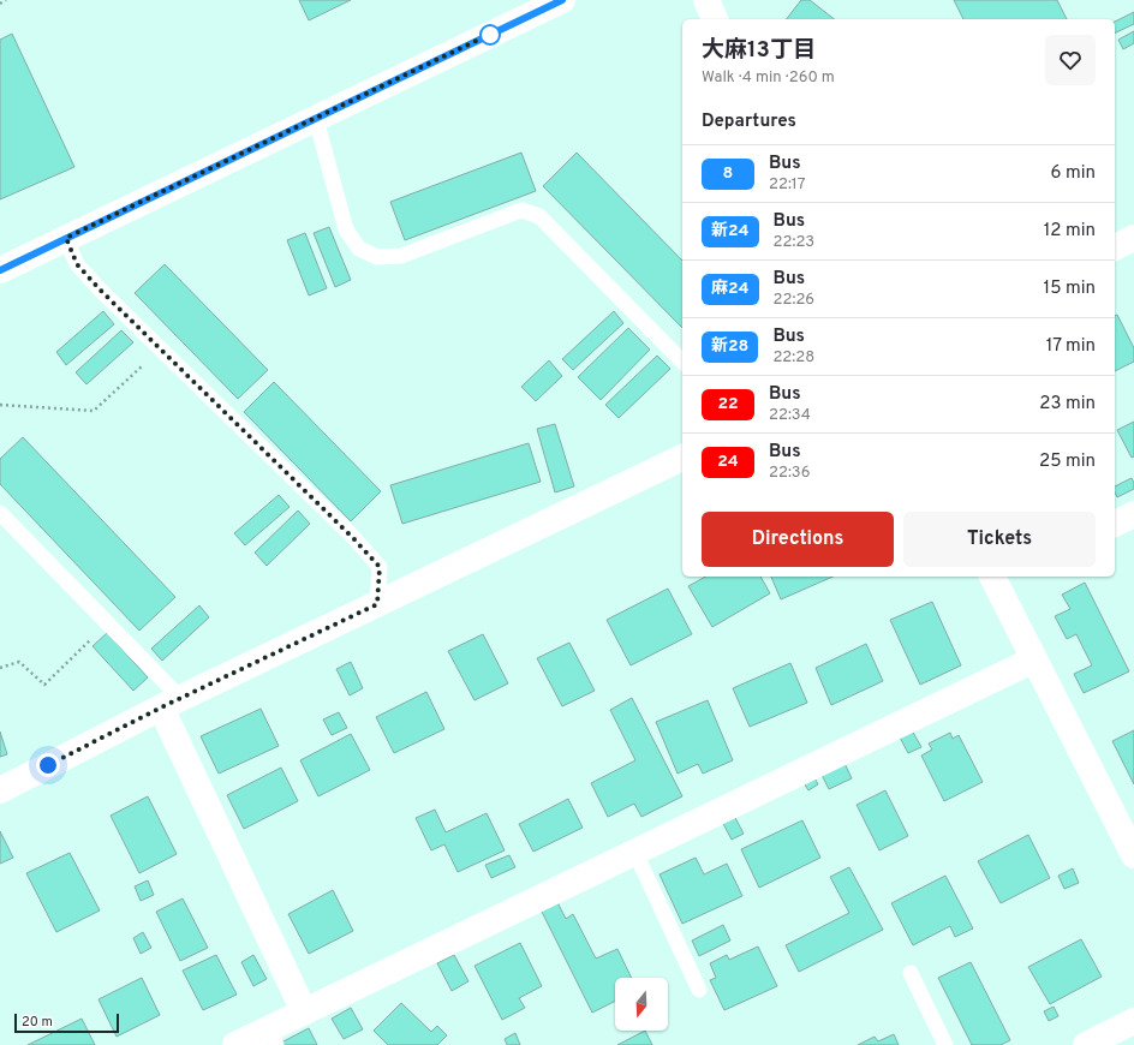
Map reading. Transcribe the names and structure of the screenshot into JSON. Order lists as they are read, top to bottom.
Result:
{
  "lines": ["bus line 8"],
  "scale_bar": "20 m",
  "north": "bottom",
  "page": {
    "heading": [
      ["大麻13丁目", "Walk · 4 min · 260 m"],
      "Departures"
    ],
    "list": [
      {
        "mark": "8",
        "name": "Bus",
        "note": "22:17",
        "value": "6 min"
      },
      {
        "mark": "新24",
        "name": "Bus",
        "note": "22:23",
        "value": "12 min"
      },
      {
        "mark": "麻24",
        "name": "Bus",
        "note": "22:26",
        "value": "15 min"
      },
      {
        "mark": "新28",
        "name": "Bus",
        "note": "22:28",
        "value": "17 min"
      },
      {
        "mark": "22",
        "name": "Bus",
        "note": "22:34",
        "value": "23 min"
      },
      {
        "mark": "24",
        "name": "Bus",
        "note": "22:36",
        "value": "25 min"
      }
    ],
    "buttons": ["Directions", "Tickets"],
    "scale": "20 m"
  }
}
